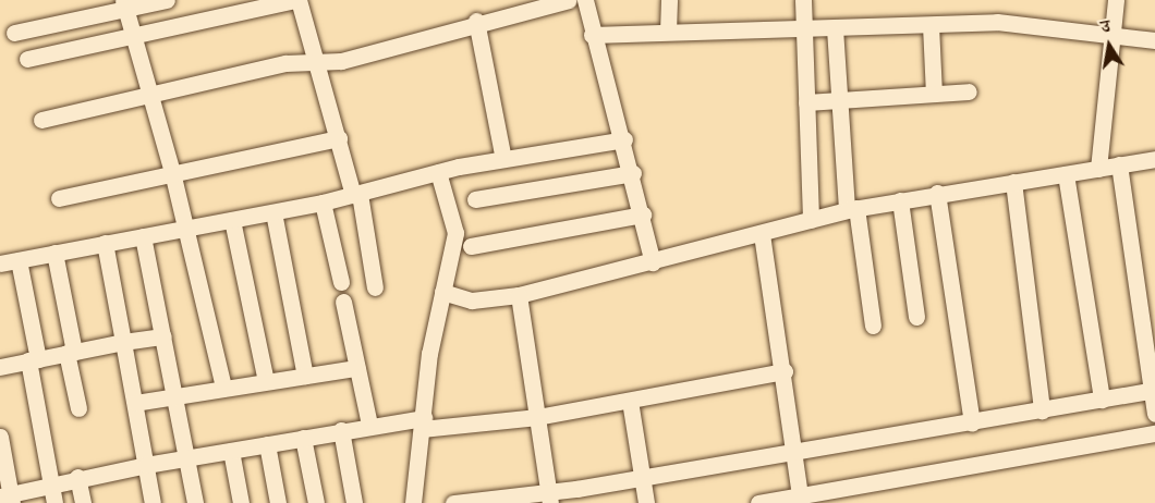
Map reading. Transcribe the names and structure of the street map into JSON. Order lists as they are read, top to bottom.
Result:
{
  "north": "top"
}
